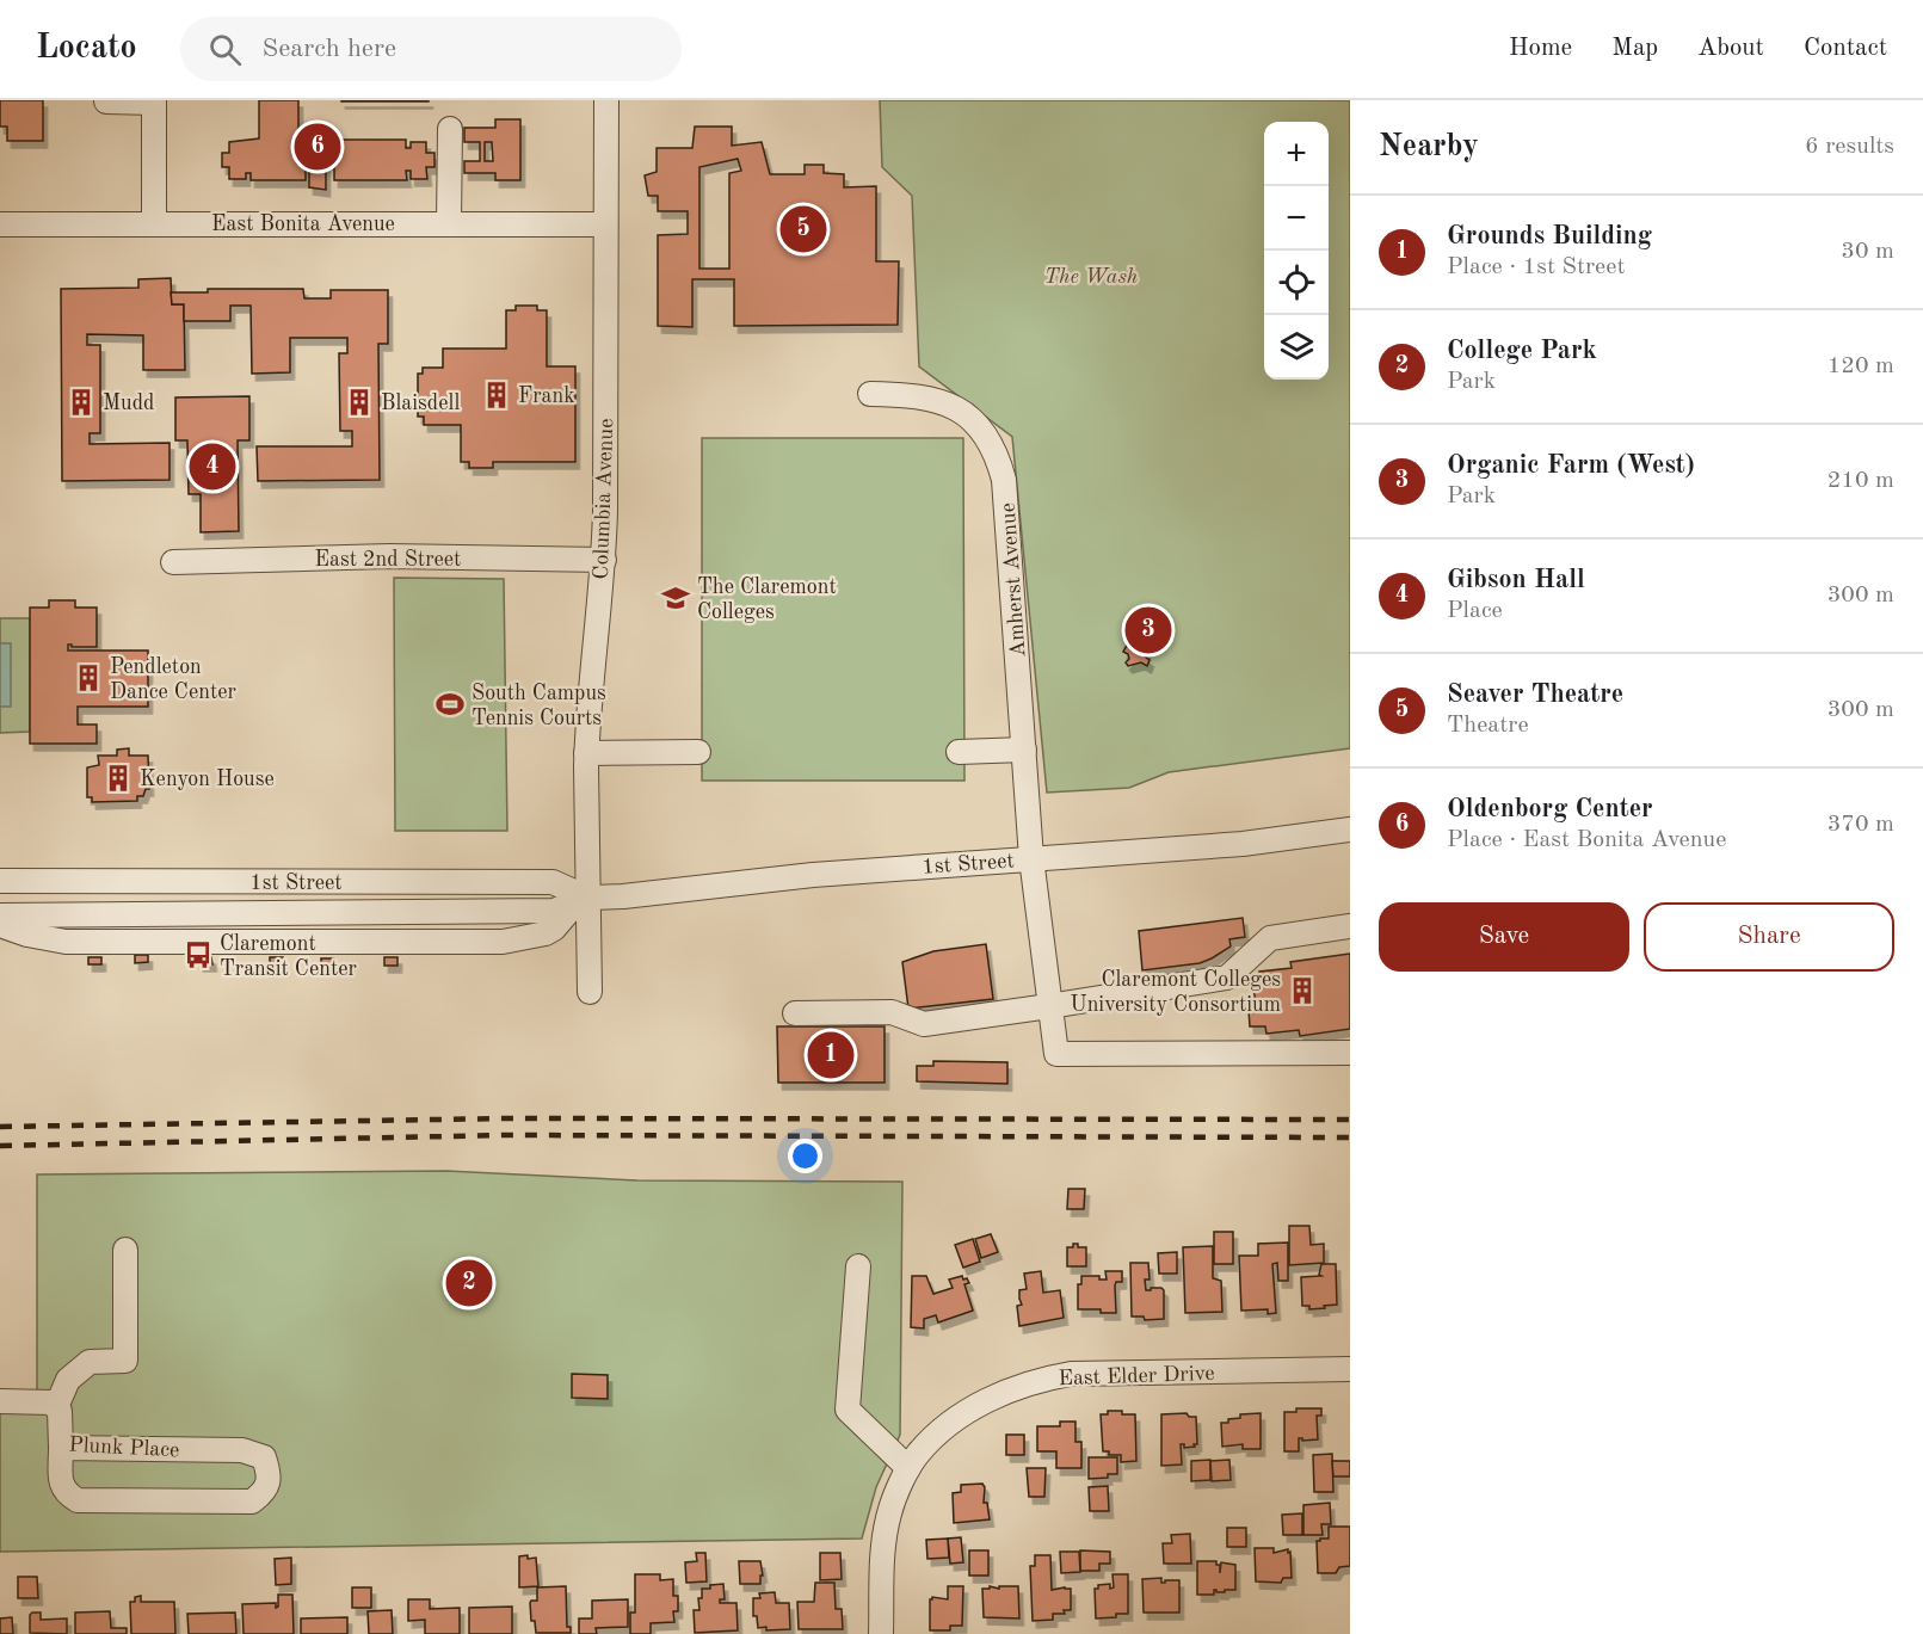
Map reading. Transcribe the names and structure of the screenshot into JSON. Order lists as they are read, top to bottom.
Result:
{
  "streets": {
    "street": [
      "East Bonita Avenue",
      "Columbia Avenue",
      "East 2nd Street",
      "Amherst Avenue",
      "1st Street",
      "East Elder Drive",
      "Plunk Place"
    ]
  },
  "crossings": [
    ["East Bonita Avenue", "Columbia Avenue"],
    ["Columbia Avenue", "East 2nd Street"],
    ["Columbia Avenue", "1st Street"],
    ["Amherst Avenue", "1st Street"]
  ],
  "parks": ["The Wash"],
  "places": {
    "building": [
      "Frank",
      "Mudd",
      "Blaisdell",
      "Pendleton Dance Center",
      "Kenyon House",
      "Claremont Colleges University Consortium"
    ],
    "school or university": ["The Claremont Colleges"],
    "sports": ["South Campus Tennis Courts"],
    "bus stop": ["Claremont Transit Center"]
  },
  "page": {
    "header": "Locato",
    "search": "Search here",
    "nav": [
      "Home",
      "Map",
      "About",
      "Contact"
    ],
    "heading": ["Nearby", "6 results"],
    "pins": [
      "6",
      "5",
      "4",
      "3",
      "1",
      "2"
    ],
    "map_buttons": ["+", "−"],
    "list": [
      {
        "mark": "1",
        "name": "Grounds Building",
        "note": "Place · 1st Street",
        "value": "30 m"
      },
      {
        "mark": "2",
        "name": "College Park",
        "note": "Park",
        "value": "120 m"
      },
      {
        "mark": "3",
        "name": "Organic Farm (West)",
        "note": "Park",
        "value": "210 m"
      },
      {
        "mark": "4",
        "name": "Gibson Hall",
        "note": "Place",
        "value": "300 m"
      },
      {
        "mark": "5",
        "name": "Seaver Theatre",
        "note": "Theatre",
        "value": "300 m"
      },
      {
        "mark": "6",
        "name": "Oldenborg Center",
        "note": "Place · East Bonita Avenue",
        "value": "370 m"
      }
    ],
    "buttons": ["Save", "Share"]
  }
}
